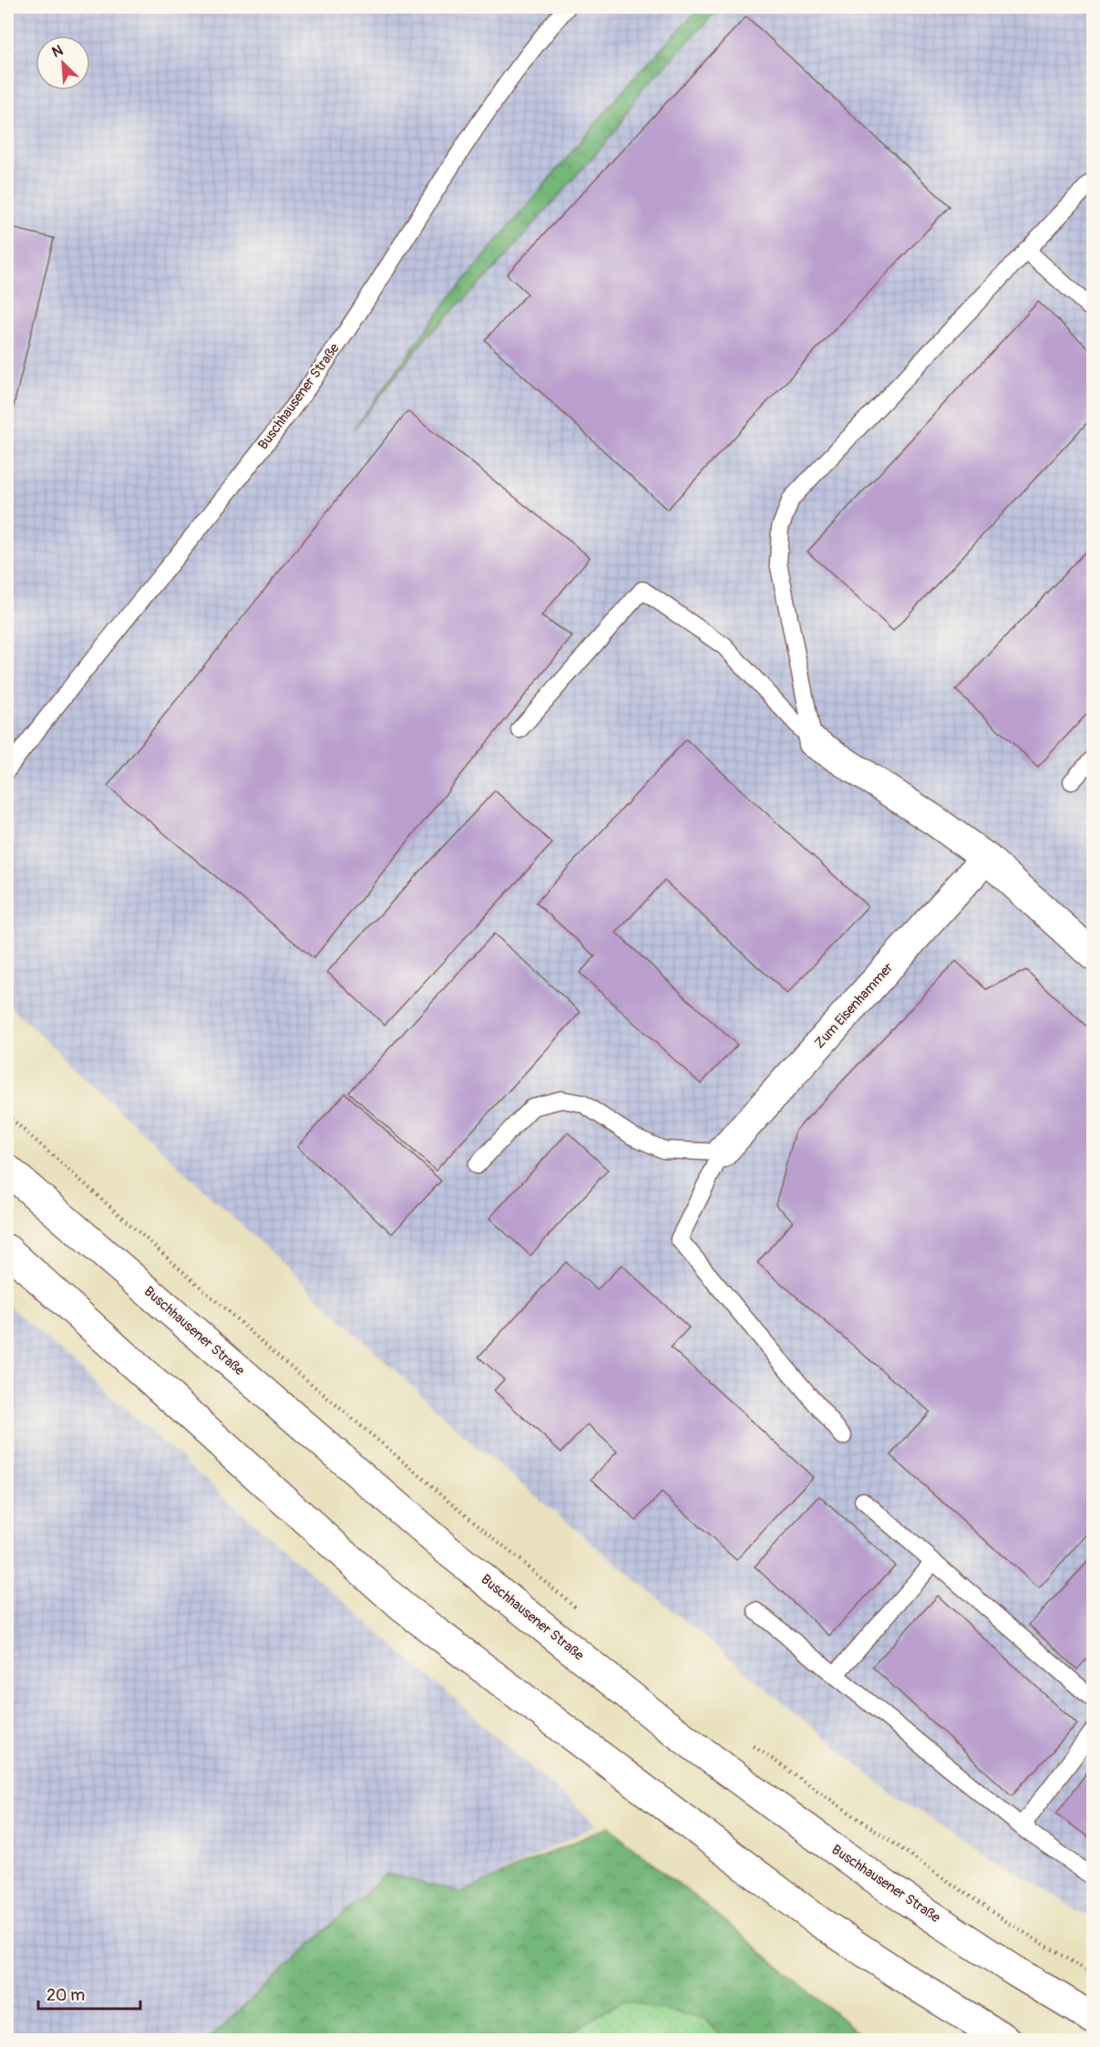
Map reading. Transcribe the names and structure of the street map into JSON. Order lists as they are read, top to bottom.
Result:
{
  "streets": {
    "main road": ["Buschhausener Straße", "Zum Eisenhammer"]
  },
  "scale_bar": "20 m",
  "north": "top left"
}
